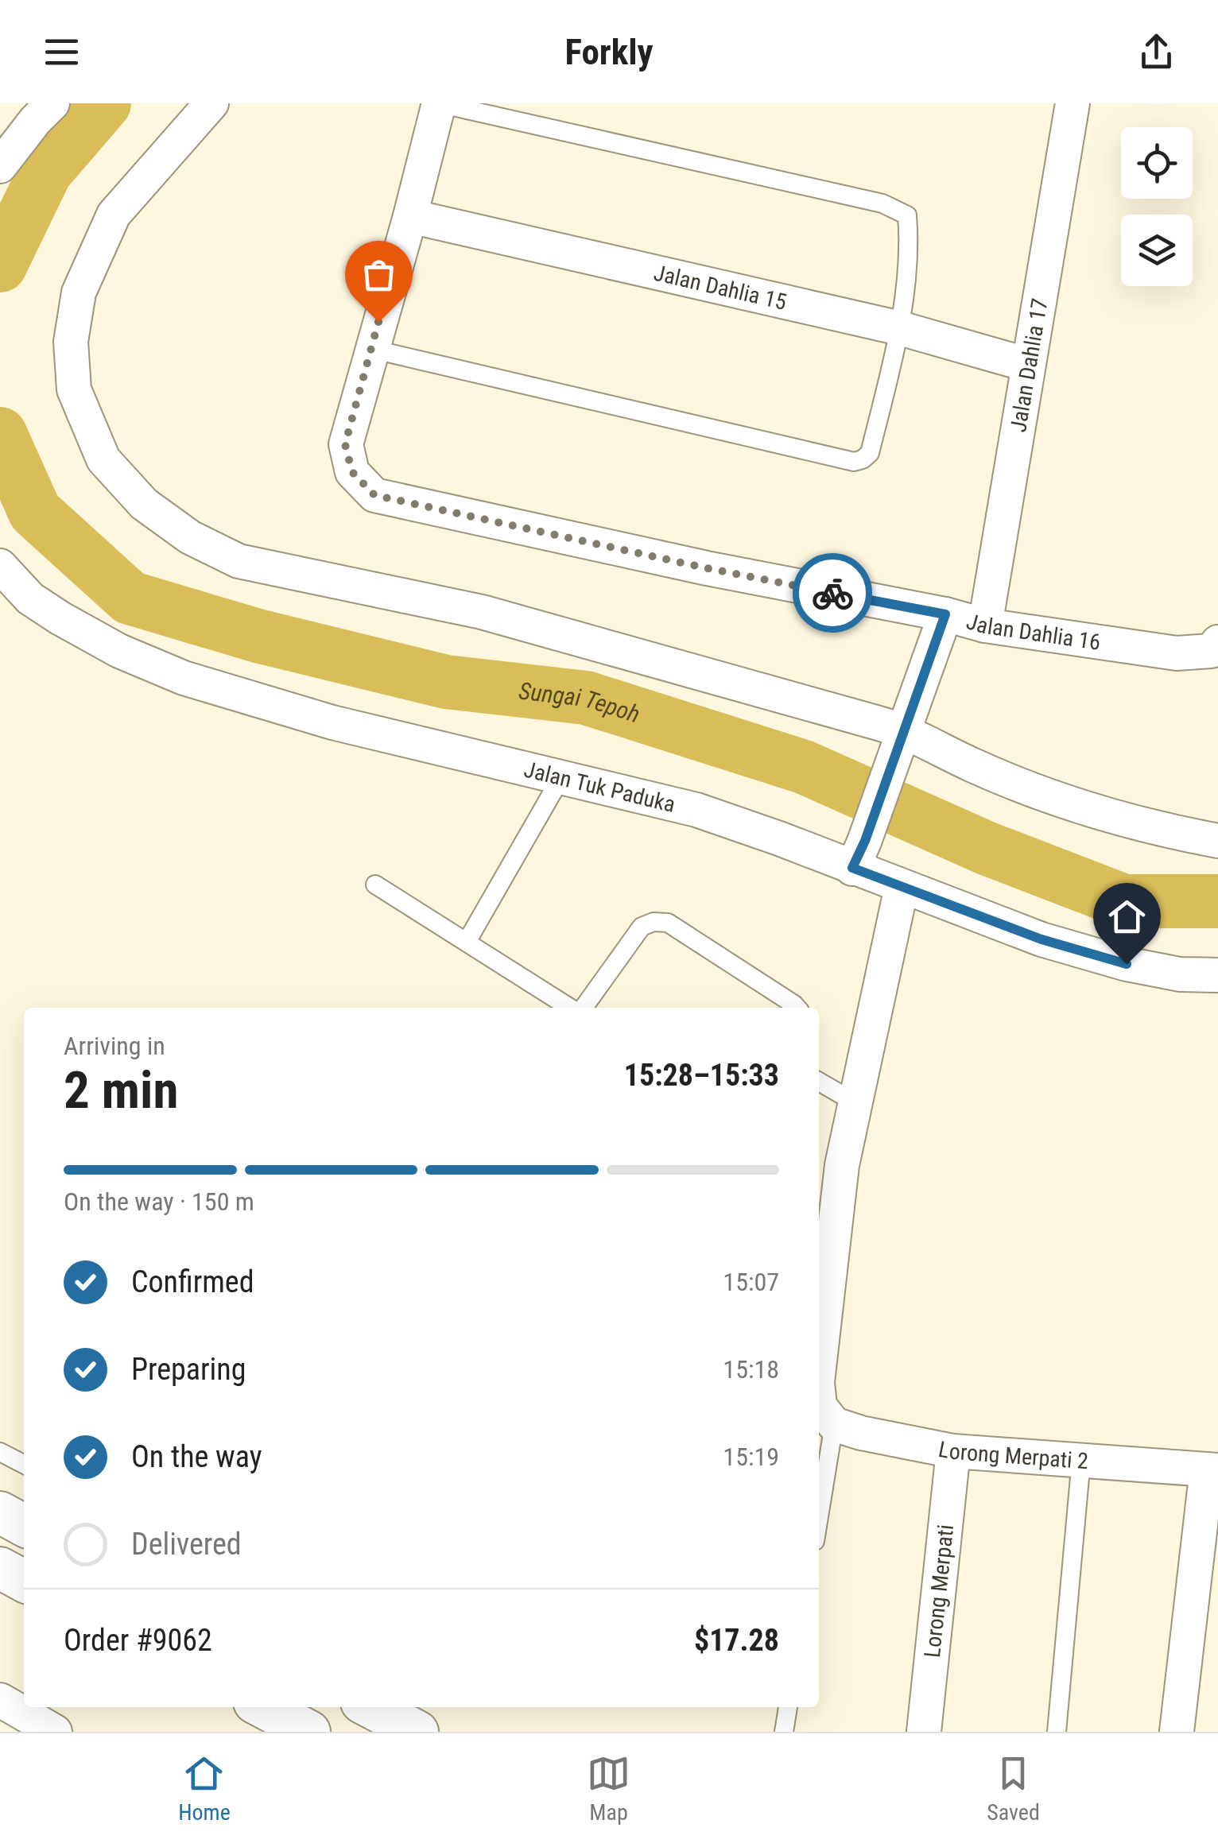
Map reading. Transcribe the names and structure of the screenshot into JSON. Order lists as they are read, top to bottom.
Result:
{
  "streets": {
    "street": [
      "Jalan Dahlia 15",
      "Jalan Dahlia 17",
      "Jalan Dahlia 16",
      "Jalan Tuk Paduka",
      "Lorong Merpati 2",
      "Lorong Merpati"
    ]
  },
  "crossings": [
    ["Jalan Dahlia 15", "Jalan Dahlia 17"],
    ["Jalan Dahlia 17", "Jalan Dahlia 16"],
    ["Lorong Merpati 2", "Lorong Merpati"]
  ],
  "water": ["Sungai Tepoh"],
  "page": {
    "header": "Forkly",
    "heading": ["2 min", "Arriving in", "15:28–15:33"],
    "panel": ["Order #9062", "$17.28"],
    "bar": "On the way · 150 m",
    "list": [
      ["Confirmed", "15:07"],
      ["Preparing", "15:18"],
      ["On the way", "15:19"],
      "Delivered"
    ],
    "tabs": ["Home", "Map", "Saved"]
  }
}
